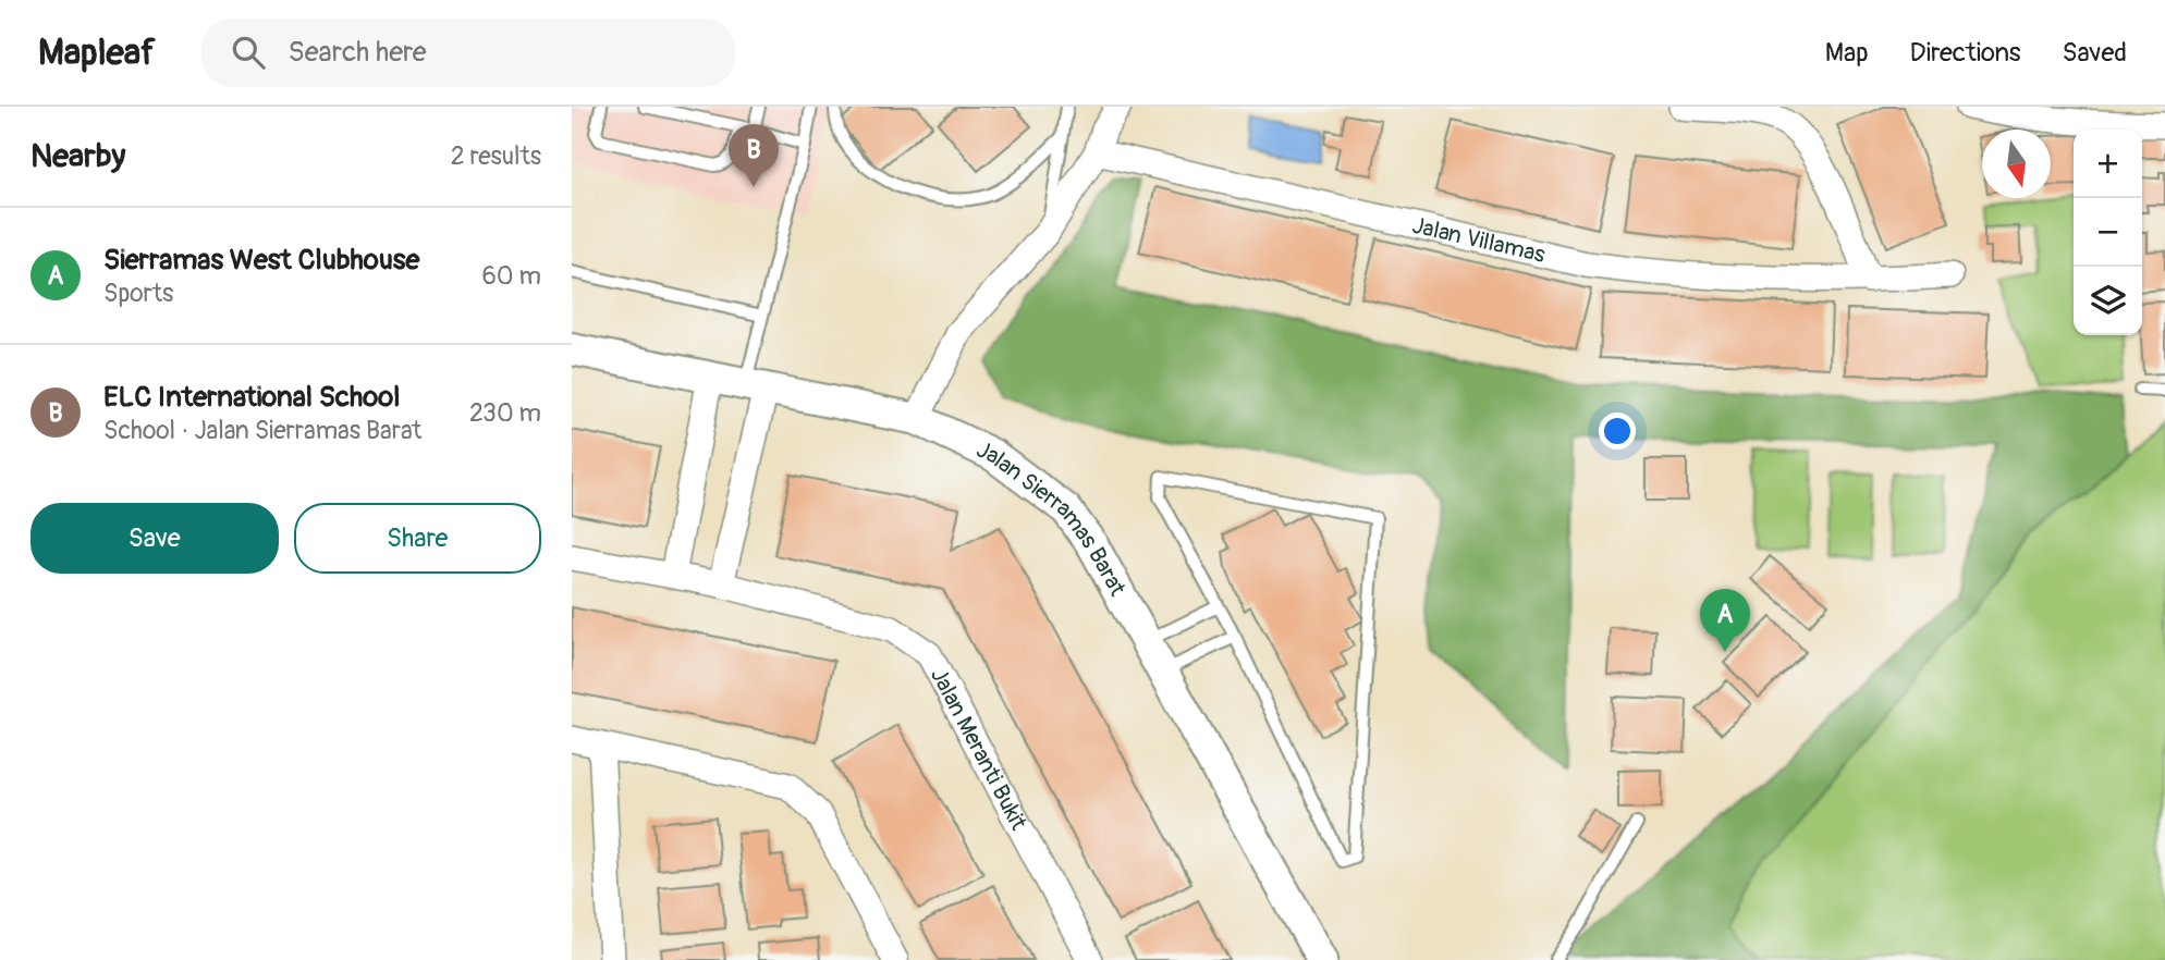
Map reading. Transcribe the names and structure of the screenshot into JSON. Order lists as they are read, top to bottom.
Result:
{
  "streets": {
    "street": ["Jalan Villamas", "Jalan Sierramas Barat", "Jalan Meranti Bukit"]
  },
  "north": "bottom",
  "page": {
    "header": "Mapleaf",
    "search": "Search here",
    "nav": ["Map", "Directions", "Saved"],
    "heading": ["Nearby", "2 results"],
    "pins": ["B", "A"],
    "map_buttons": ["+", "−"],
    "list": [
      {
        "mark": "A",
        "name": "Sierramas West Clubhouse",
        "note": "Sports",
        "value": "60 m"
      },
      {
        "mark": "B",
        "name": "ELC International School",
        "note": "School · Jalan Sierramas Barat",
        "value": "230 m"
      }
    ],
    "buttons": ["Save", "Share"]
  }
}
